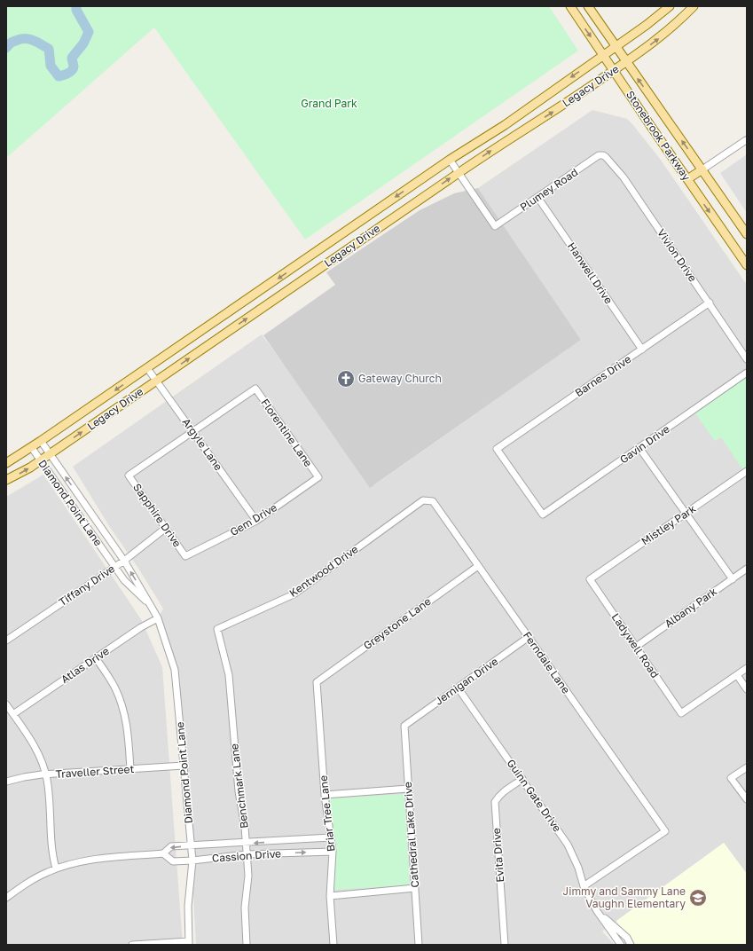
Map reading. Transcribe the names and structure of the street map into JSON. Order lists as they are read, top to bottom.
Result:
{
  "streets": {
    "main road": ["Legacy Drive", "Stonebrook Parkway"],
    "street": [
      "Plumey Road",
      "Vivion Drive",
      "Hanwell Drive",
      "Barnes Drive",
      "Florentine Lane",
      "Argyle Lane",
      "Gavin Drive",
      "Diamond Point Lane",
      "Sapphire Drive",
      "Gem Drive",
      "Mistley Park",
      "Kentwood Drive",
      "Tiffany Drive",
      "Albany Park",
      "Greystone Lane",
      "Ladywell Road",
      "Ferndale Lane",
      "Atlas Drive",
      "Jernigan Drive",
      "Traveller Street",
      "Benchmark Lane",
      "Guinn Gate Drive",
      "Briar Tree Lane",
      "Cathedral Lake Drive",
      "Evita Drive",
      "Cassion Drive"
    ]
  },
  "crossings": [
    ["Legacy Drive", "Stonebrook Parkway"],
    ["Legacy Drive", "Plumey Road"],
    ["Legacy Drive", "Argyle Lane"],
    ["Legacy Drive", "Diamond Point Lane"],
    ["Plumey Road", "Vivion Drive"],
    ["Plumey Road", "Hanwell Drive"],
    ["Vivion Drive", "Barnes Drive"],
    ["Hanwell Drive", "Barnes Drive"],
    ["Barnes Drive", "Gavin Drive"],
    ["Florentine Lane", "Argyle Lane"],
    ["Florentine Lane", "Sapphire Drive"],
    ["Florentine Lane", "Gem Drive"],
    ["Argyle Lane", "Sapphire Drive"],
    ["Argyle Lane", "Gem Drive"],
    ["Diamond Point Lane", "Tiffany Drive"],
    ["Diamond Point Lane", "Atlas Drive"],
    ["Diamond Point Lane", "Traveller Street"],
    ["Diamond Point Lane", "Cassion Drive"],
    ["Sapphire Drive", "Gem Drive"],
    ["Sapphire Drive", "Tiffany Drive"],
    ["Mistley Park", "Ladywell Road"],
    ["Kentwood Drive", "Ferndale Lane"],
    ["Kentwood Drive", "Benchmark Lane"],
    ["Albany Park", "Ladywell Road"],
    ["Greystone Lane", "Ferndale Lane"],
    ["Greystone Lane", "Briar Tree Lane"],
    ["Ferndale Lane", "Jernigan Drive"],
    ["Ferndale Lane", "Guinn Gate Drive"],
    ["Jernigan Drive", "Guinn Gate Drive"],
    ["Jernigan Drive", "Cathedral Lake Drive"],
    ["Benchmark Lane", "Cassion Drive"],
    ["Guinn Gate Drive", "Evita Drive"],
    ["Briar Tree Lane", "Cassion Drive"]
  ],
  "parks": ["Grand Park"],
  "places": {
    "church": ["Gateway Church"],
    "school or university": ["Jimmy and Sammy Lane Vaughn Elementary"]
  }
}
